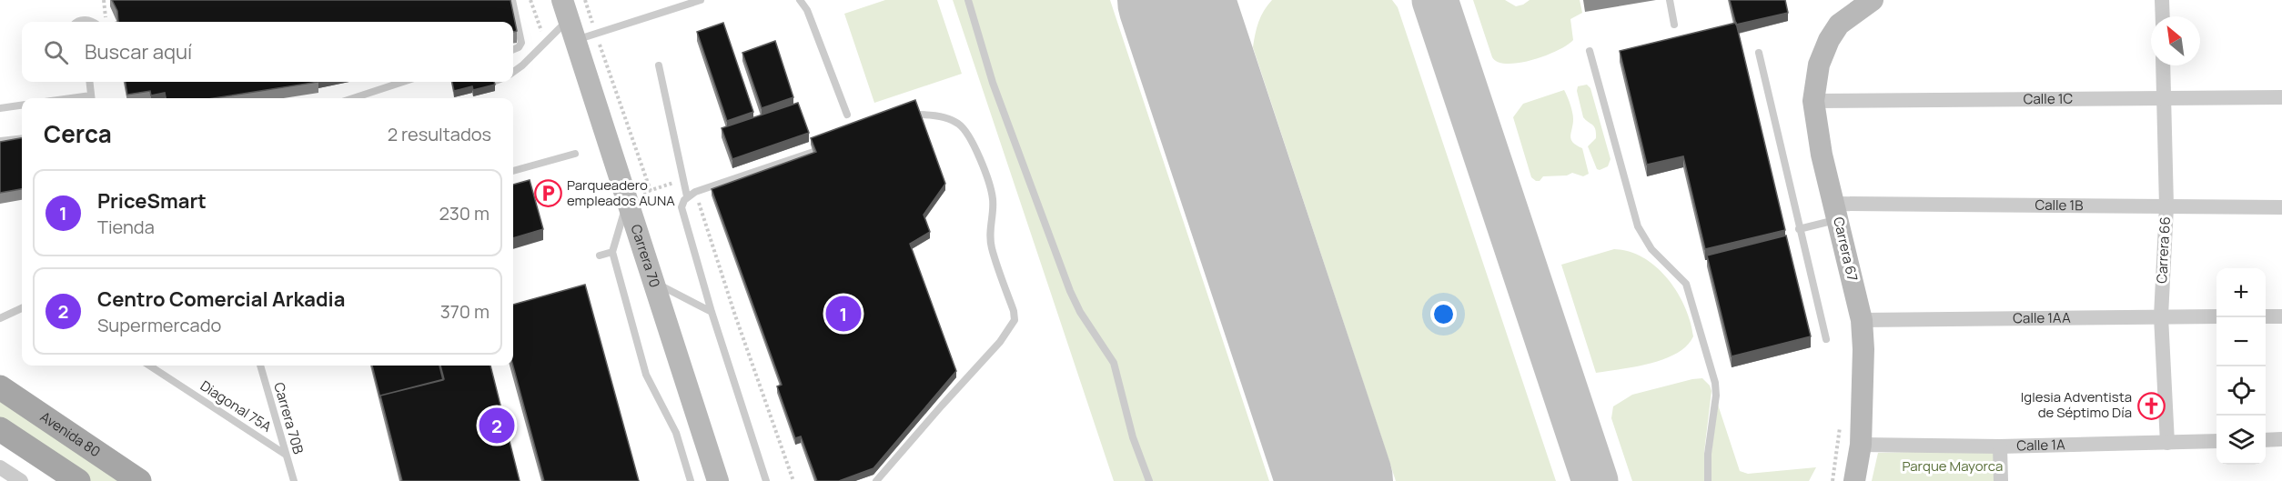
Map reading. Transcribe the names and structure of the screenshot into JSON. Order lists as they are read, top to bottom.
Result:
{
  "streets": {
    "main road": ["Avenida 80"],
    "street": [
      "Calle 1C",
      "Calle 1B",
      "Carrera 67",
      "Carrera 66",
      "Carrera 70",
      "Calle 1AA",
      "Calle 1A"
    ],
    "lane": ["Diagonal 75A", "Carrera 70B"]
  },
  "crossings": [
    ["Calle 1C", "Carrera 67"],
    ["Calle 1C", "Carrera 66"],
    ["Calle 1B", "Carrera 67"],
    ["Calle 1B", "Carrera 66"],
    ["Carrera 67", "Calle 1AA"],
    ["Carrera 67", "Calle 1A"],
    ["Carrera 66", "Calle 1AA"],
    ["Carrera 66", "Calle 1A"],
    ["Diagonal 75A", "Carrera 70B"]
  ],
  "parks": ["Parque Mayorca"],
  "places": {
    "parking": ["Parqueadero empleados AUNA"],
    "church": ["Iglesia Adventista de Séptimo Día"]
  },
  "north": "top left",
  "page": {
    "search": "Buscar aquí",
    "heading": ["Cerca", "2 resultados"],
    "list": [
      {
        "mark": "1",
        "name": "PriceSmart",
        "note": "Tienda",
        "value": "230 m"
      },
      {
        "mark": "2",
        "name": "Centro Comercial Arkadia",
        "note": "Supermercado",
        "value": "370 m"
      }
    ],
    "map_buttons": ["+", "−"],
    "pins": ["1", "2"]
  }
}
